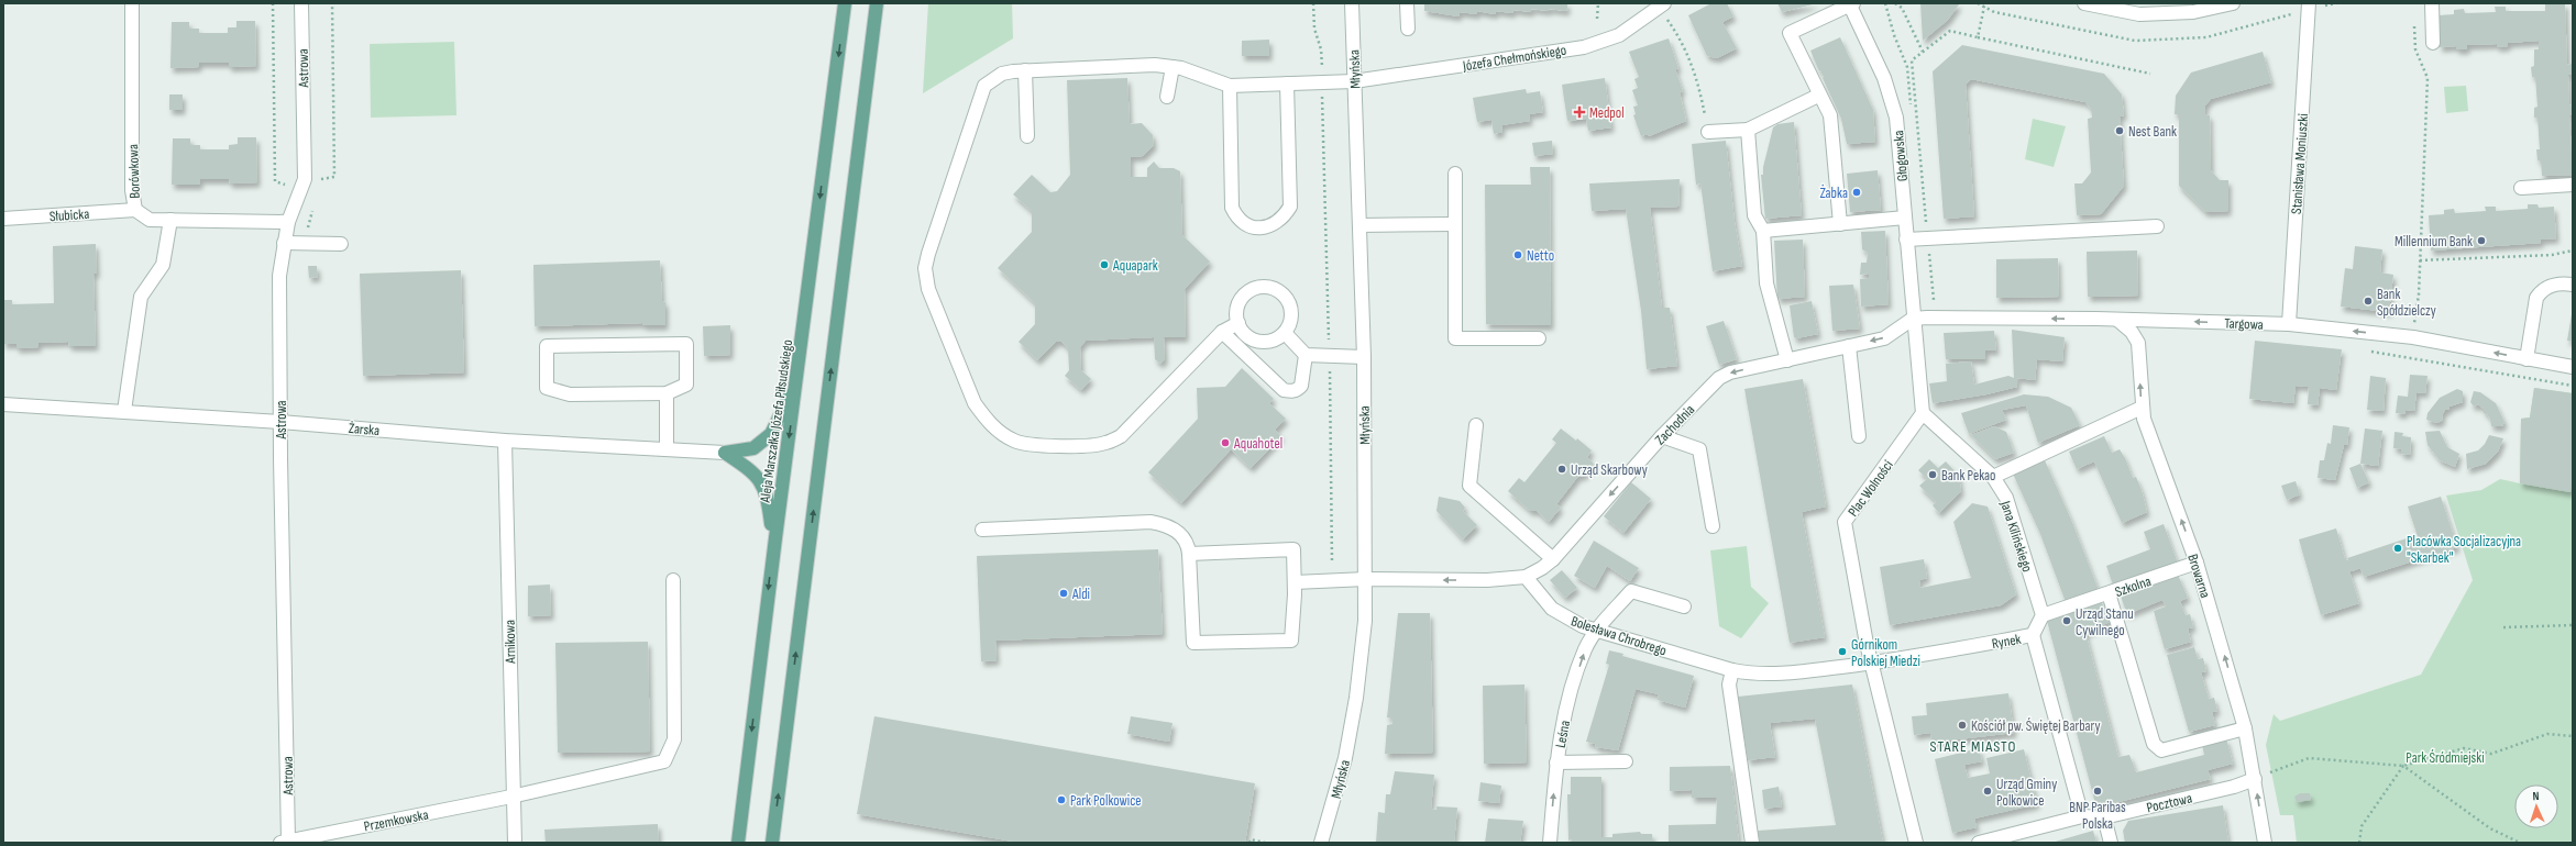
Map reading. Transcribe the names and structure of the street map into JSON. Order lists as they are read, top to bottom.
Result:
{
  "streets": {
    "main road": ["Aleja Marszałka Józefa Piłsudskiego"],
    "street": [
      "Józefa Chełmońskiego",
      "Astrowa",
      "Młyńska",
      "Głogowska",
      "Stanisława Moniuszki",
      "Borówkowa",
      "Słubicka",
      "Targowa",
      "Zachodnia",
      "Żarska",
      "Plac Wolności",
      "Jana Kilińskiego",
      "Browarna",
      "Szkolna",
      "Bolesława Chrobrego",
      "Rynek",
      "Arnikowa",
      "Leśna",
      "Pocztowa",
      "Przemkowska"
    ]
  },
  "crossings": [
    ["Józefa Chełmońskiego", "Młyńska"],
    ["Astrowa", "Borówkowa"],
    ["Astrowa", "Żarska"],
    ["Astrowa", "Przemkowska"],
    ["Młyńska", "Zachodnia"],
    ["Głogowska", "Targowa"],
    ["Głogowska", "Zachodnia"],
    ["Stanisława Moniuszki", "Targowa"],
    ["Borówkowa", "Słubicka"],
    ["Targowa", "Zachodnia"],
    ["Targowa", "Browarna"],
    ["Zachodnia", "Bolesława Chrobrego"],
    ["Żarska", "Arnikowa"],
    ["Plac Wolności", "Jana Kilińskiego"],
    ["Plac Wolności", "Rynek"],
    ["Jana Kilińskiego", "Szkolna"],
    ["Browarna", "Szkolna"],
    ["Browarna", "Pocztowa"],
    ["Bolesława Chrobrego", "Leśna"],
    ["Rynek", "Pocztowa"],
    ["Arnikowa", "Przemkowska"]
  ],
  "one_way": ["Zachodnia", "Browarna", "Leśna"],
  "districts": ["STARE MIASTO"],
  "parks": ["Park Śródmiejski"],
  "places": {
    "health": ["Medpol"],
    "other": [
      "Nest Bank",
      "Żabka",
      "Millennium Bank",
      "Netto",
      "Aquapark",
      "Bank Spółdzielczy",
      "Aquahotel",
      "Urząd Skarbowy",
      "Bank Pekao",
      "Placówka Socjalizacyjna \"Skarbek\"",
      "Aldi",
      "Urząd Stanu Cywilnego",
      "Górnikom Polskiej Miedzi",
      "Kościół pw. Świętej Barbary",
      "Urząd Gminy Polkowice",
      "BNP Paribas Polska",
      "Park Polkowice"
    ]
  },
  "north": "top"
}
